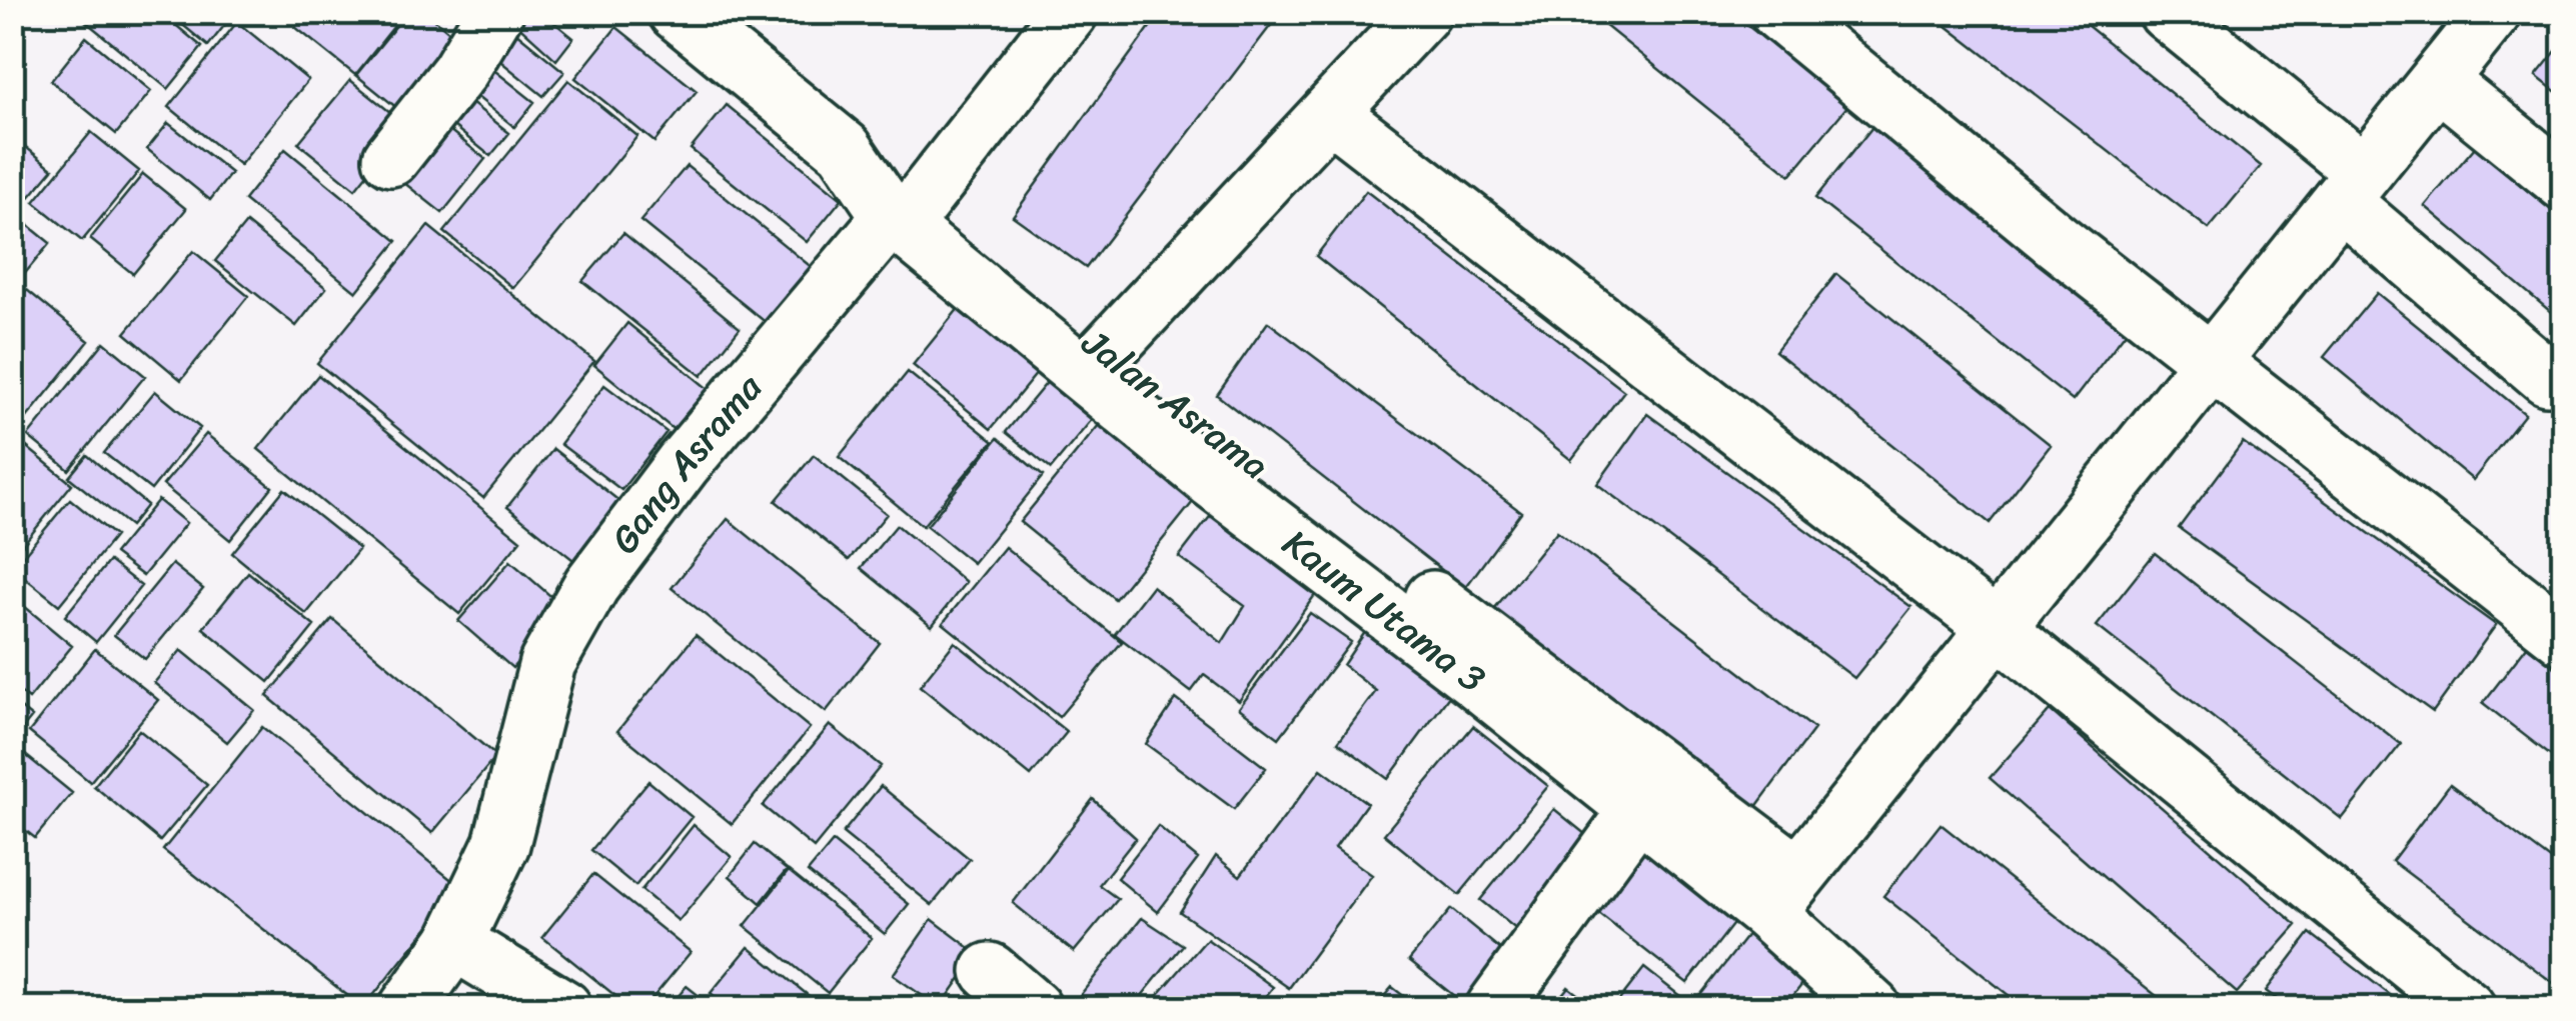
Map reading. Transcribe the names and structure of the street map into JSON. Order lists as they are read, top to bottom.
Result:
{
  "streets": {
    "street": ["Jalan Asrama", "Gang Asrama", "Kaum Utama 3"]
  },
  "crossings": [
    ["Jalan Asrama", "Kaum Utama 3"],
    ["Gang Asrama", "Kaum Utama 3"]
  ]
}
